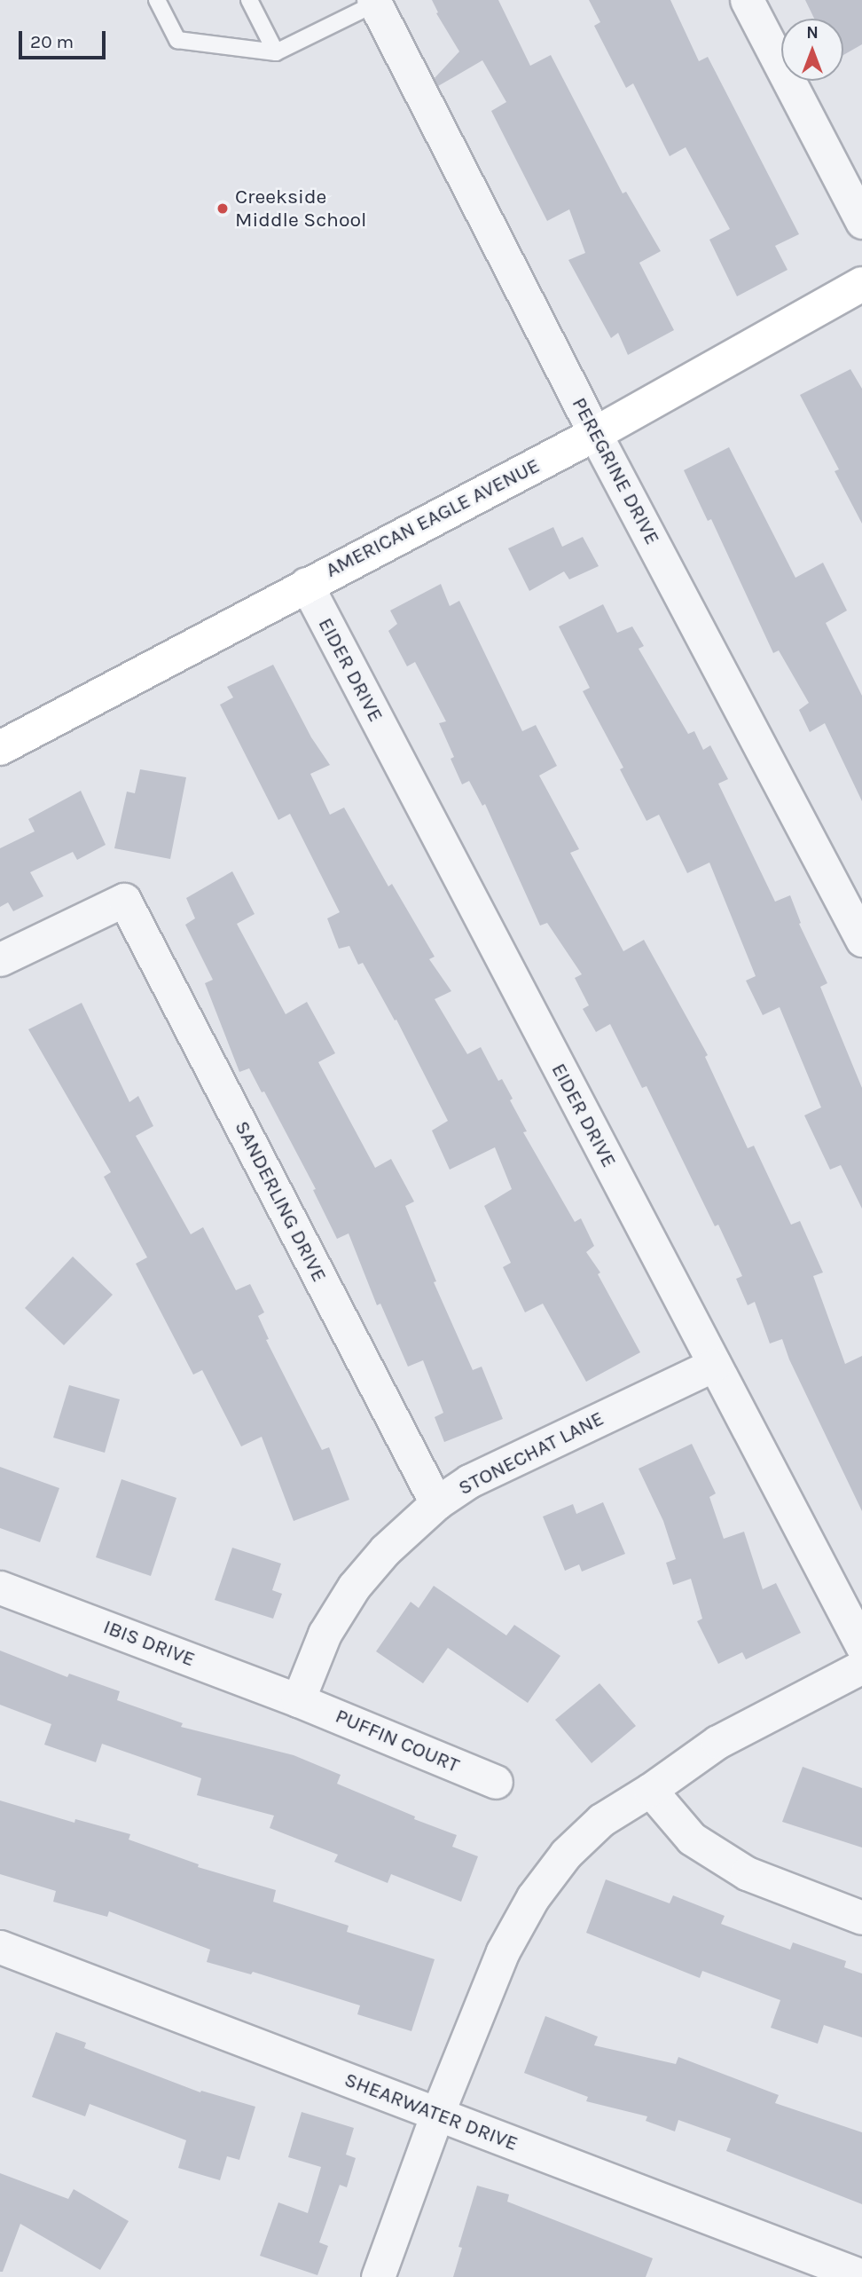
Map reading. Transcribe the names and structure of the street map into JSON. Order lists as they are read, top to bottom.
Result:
{
  "streets": {
    "street": [
      "PEREGRINE DRIVE",
      "AMERICAN EAGLE AVENUE",
      "EIDER DRIVE",
      "SANDERLING DRIVE",
      "STONECHAT LANE",
      "IBIS DRIVE",
      "PUFFIN COURT",
      "SHEARWATER DRIVE"
    ]
  },
  "crossings": [
    ["PEREGRINE DRIVE", "AMERICAN EAGLE AVENUE"],
    ["AMERICAN EAGLE AVENUE", "EIDER DRIVE"],
    ["EIDER DRIVE", "STONECHAT LANE"],
    ["SANDERLING DRIVE", "STONECHAT LANE"],
    ["STONECHAT LANE", "IBIS DRIVE"],
    ["STONECHAT LANE", "PUFFIN COURT"],
    ["IBIS DRIVE", "PUFFIN COURT"]
  ],
  "places": ["Creekside Middle School"],
  "scale_bar": "20 m",
  "north": "top"
}
